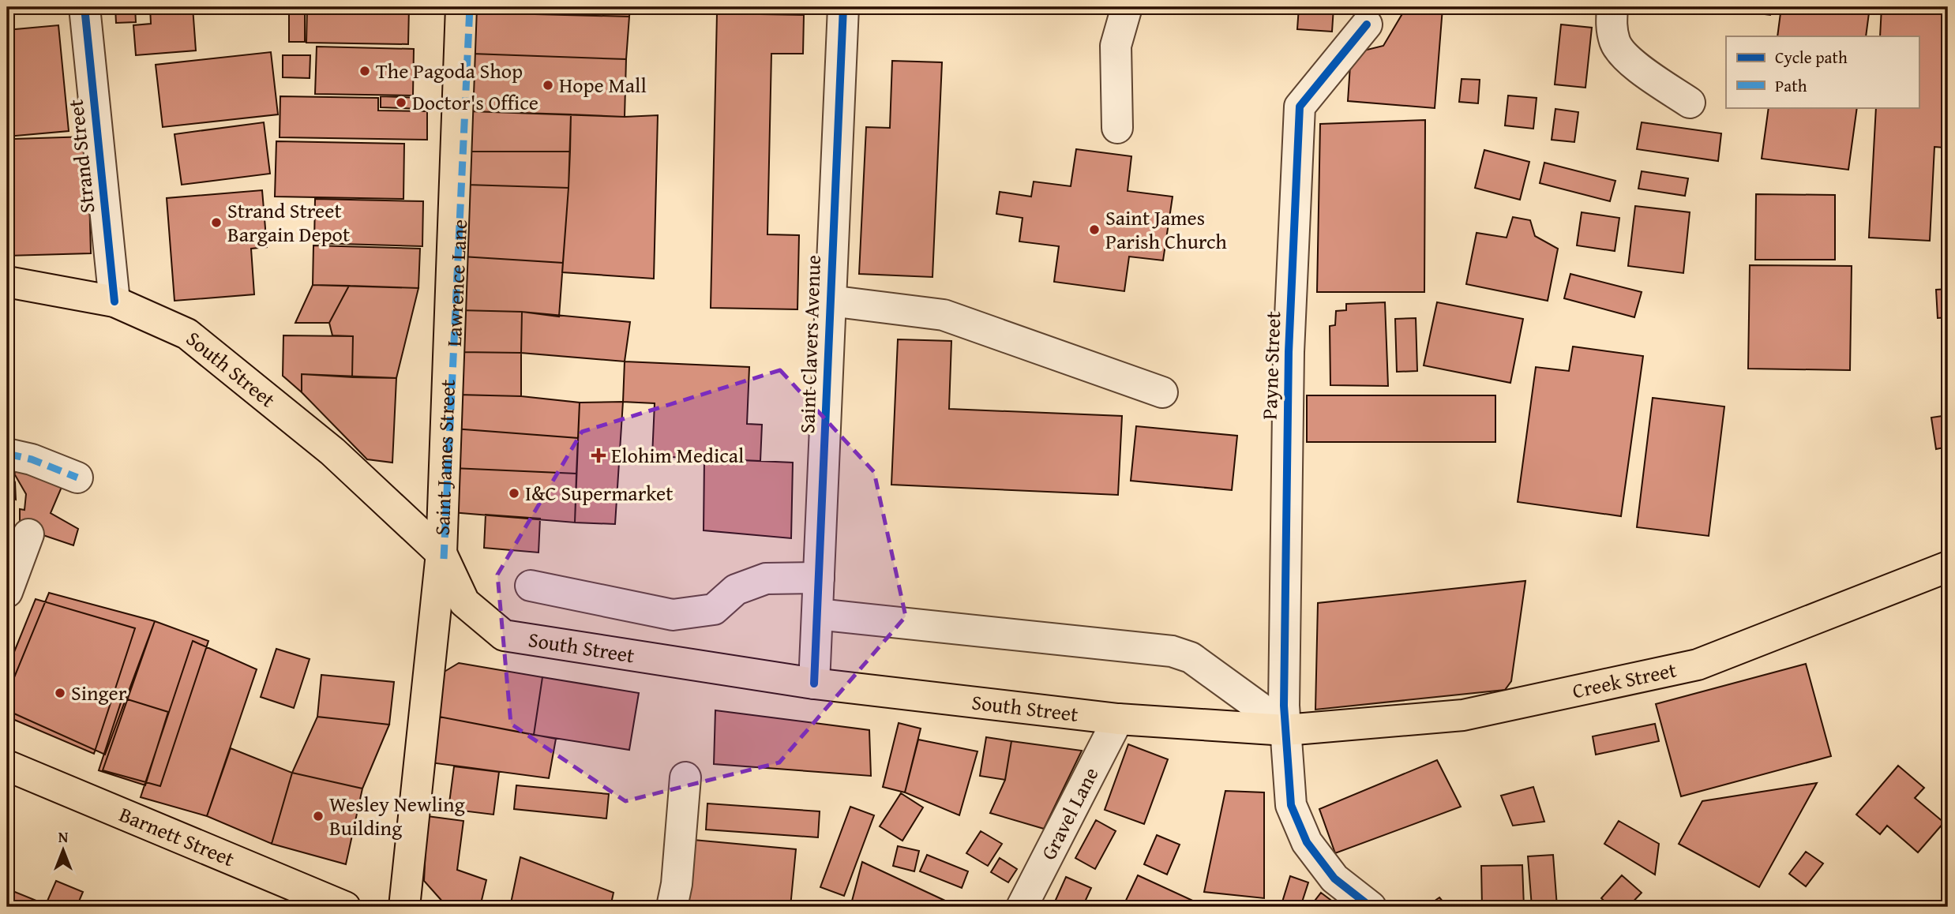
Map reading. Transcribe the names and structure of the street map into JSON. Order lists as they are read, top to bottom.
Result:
{
  "streets": {
    "main road": [
      "South Street",
      "Saint James Street",
      "Creek Street",
      "Barnett Street"
    ],
    "street": [
      "Strand Street",
      "Lawrence Lane",
      "Saint Clavers Avenue",
      "Payne Street",
      "Gravel Lane"
    ]
  },
  "crossings": [
    ["Strand Street", "South Street"],
    ["Lawrence Lane", "South Street"],
    ["Lawrence Lane", "Saint James Street"],
    ["Saint Clavers Avenue", "South Street"],
    ["Payne Street", "South Street"],
    ["Payne Street", "Creek Street"],
    ["South Street", "Saint James Street"],
    ["South Street", "Creek Street"],
    ["South Street", "Gravel Lane"]
  ],
  "places": {
    "other": [
      "The Pagoda Shop",
      "Hope Mall",
      "Doctor's Office",
      "Strand Street Bargain Depot",
      "Saint James Parish Church",
      "I&C Supermarket",
      "Singer",
      "Wesley Newling Building"
    ],
    "health": ["Elohim Medical"]
  },
  "legend": ["Cycle path", "Path"],
  "north": "top"
}
